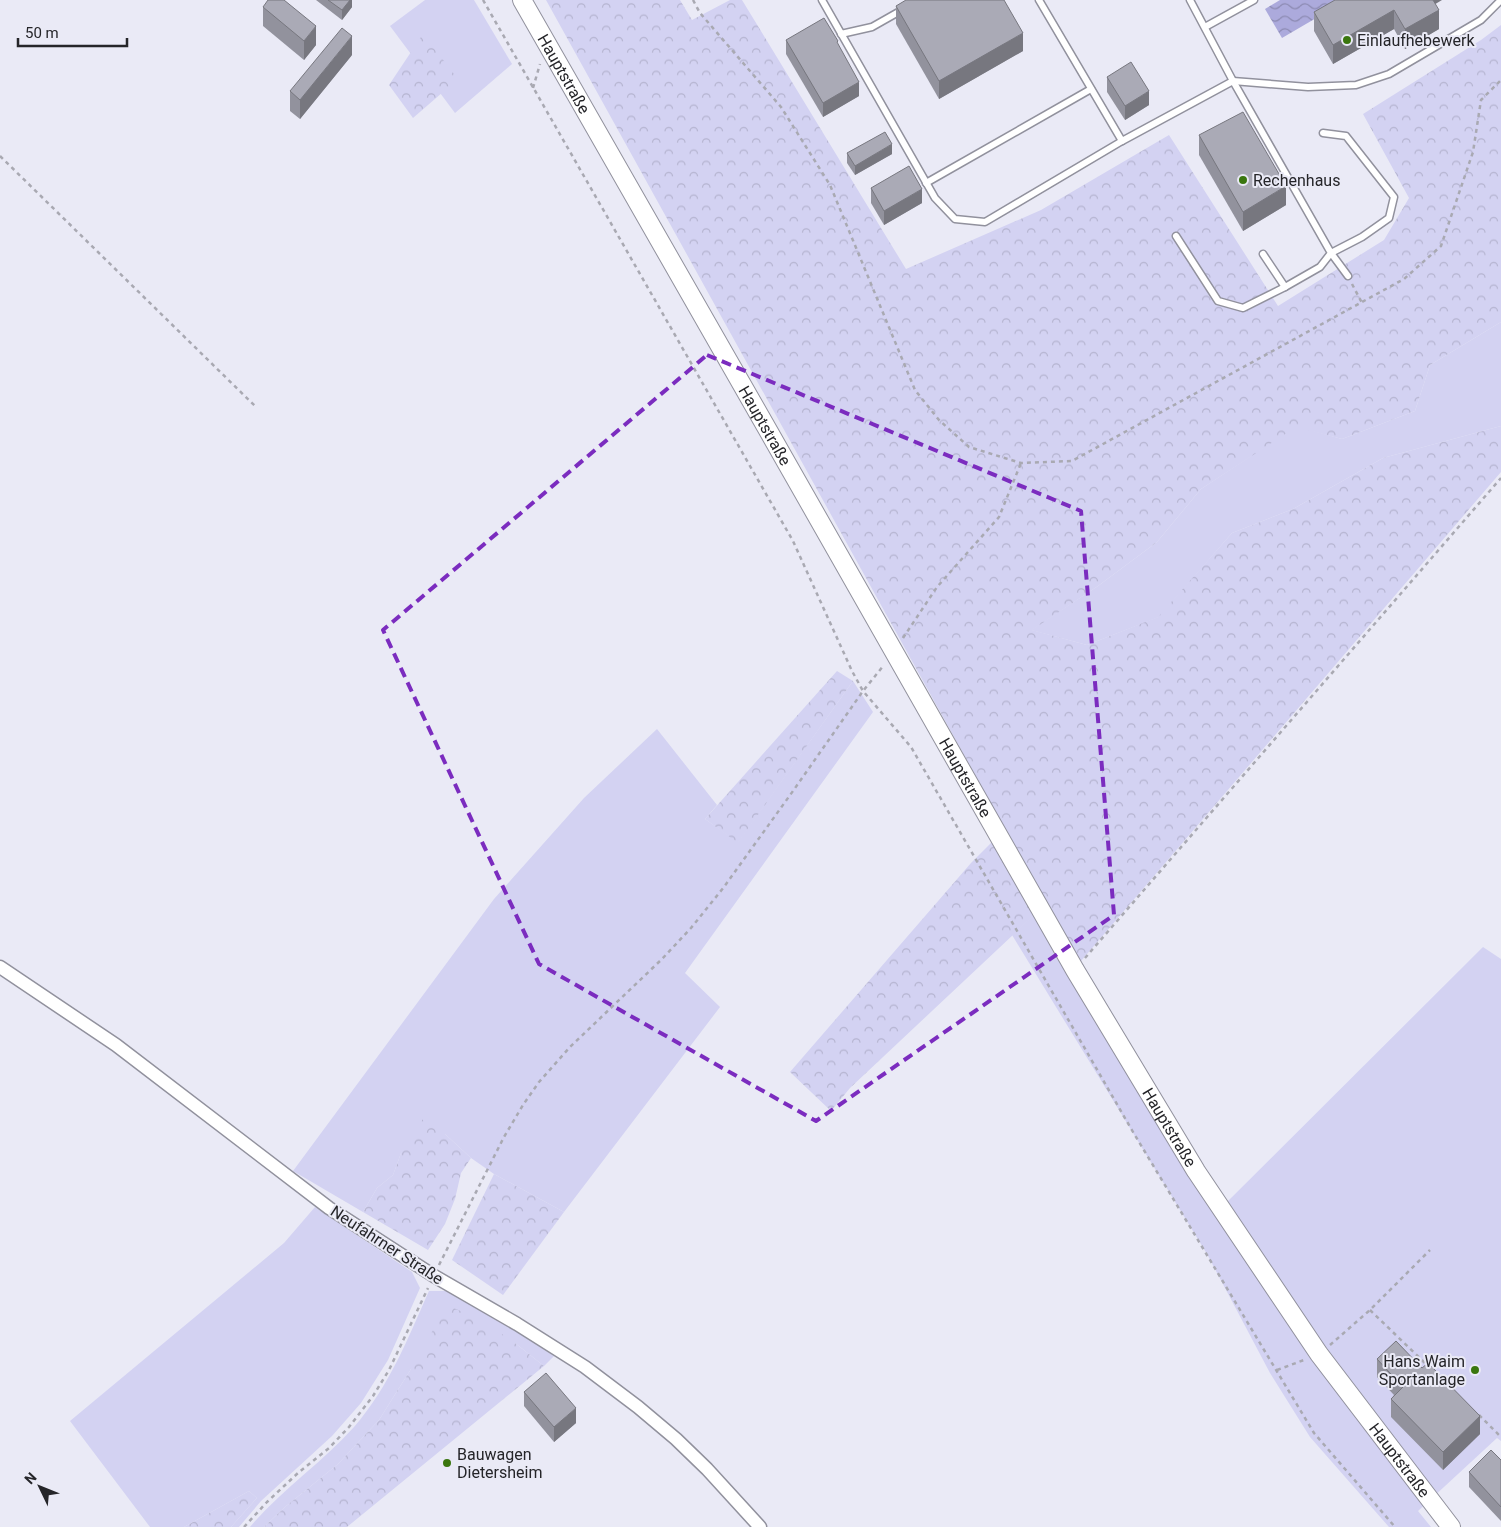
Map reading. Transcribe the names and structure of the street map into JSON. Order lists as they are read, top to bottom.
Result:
{
  "streets": {
    "main road": ["Hauptstraße"],
    "street": ["Neufahrner Straße"]
  },
  "places": [
    "Einlaufhebewerk",
    "Rechenhaus",
    "Hans Waim Sportanlage",
    "Bauwagen Dietersheim"
  ],
  "scale_bar": "50 m",
  "north": "top left"
}
